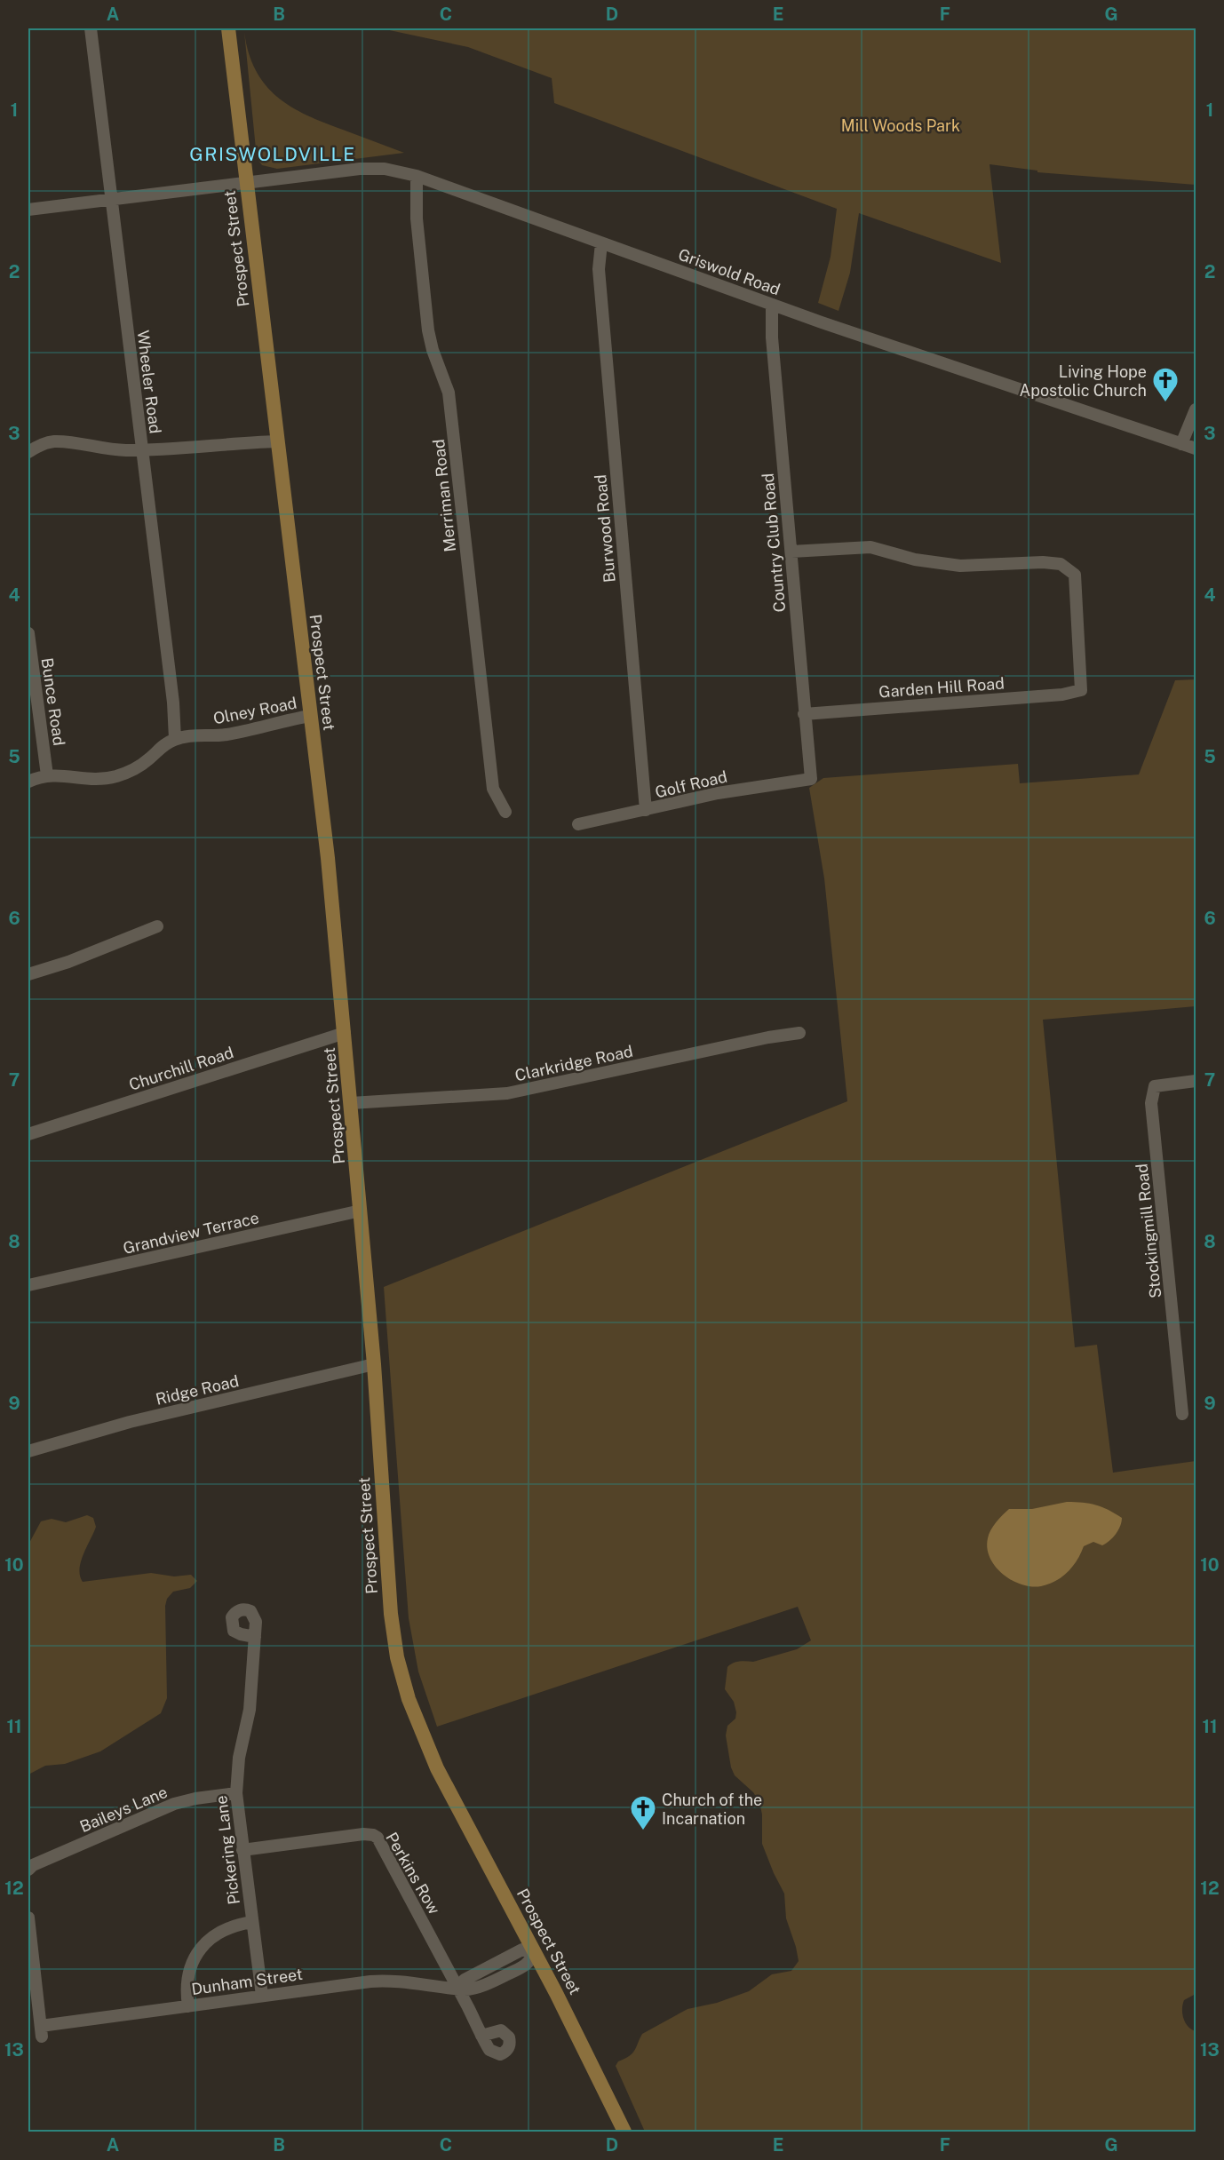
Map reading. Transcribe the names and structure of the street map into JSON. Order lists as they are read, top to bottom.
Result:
{
  "streets": {
    "main road": ["Prospect Street"],
    "street": [
      "Griswold Road",
      "Wheeler Road",
      "Merriman Road",
      "Burwood Road",
      "Country Club Road",
      "Garden Hill Road",
      "Bunce Road",
      "Olney Road",
      "Golf Road",
      "Clarkridge Road",
      "Churchill Road",
      "Stockingmill Road",
      "Grandview Terrace",
      "Ridge Road",
      "Baileys Lane",
      "Pickering Lane",
      "Perkins Row",
      "Dunham Street"
    ]
  },
  "crossings": [
    ["Prospect Street", "Griswold Road"],
    ["Prospect Street", "Olney Road"],
    ["Prospect Street", "Clarkridge Road"],
    ["Prospect Street", "Churchill Road"],
    ["Prospect Street", "Grandview Terrace"],
    ["Prospect Street", "Ridge Road"],
    ["Griswold Road", "Wheeler Road"],
    ["Griswold Road", "Merriman Road"],
    ["Griswold Road", "Burwood Road"],
    ["Griswold Road", "Country Club Road"],
    ["Wheeler Road", "Olney Road"],
    ["Burwood Road", "Golf Road"],
    ["Country Club Road", "Garden Hill Road"],
    ["Country Club Road", "Golf Road"],
    ["Baileys Lane", "Pickering Lane"],
    ["Pickering Lane", "Perkins Row"],
    ["Pickering Lane", "Dunham Street"],
    ["Perkins Row", "Dunham Street"]
  ],
  "districts": ["GRISWOLDVILLE"],
  "parks": ["Mill Woods Park"],
  "places": {
    "church": ["Living Hope Apostolic Church", "Church of the Incarnation"]
  },
  "grid": {
    "columns": [
      "A",
      "B",
      "C",
      "D",
      "E",
      "F",
      "G"
    ],
    "rows": [
      "1",
      "2",
      "3",
      "4",
      "5",
      "6",
      "7",
      "8",
      "9",
      "10",
      "11",
      "12",
      "13"
    ]
  }
}
